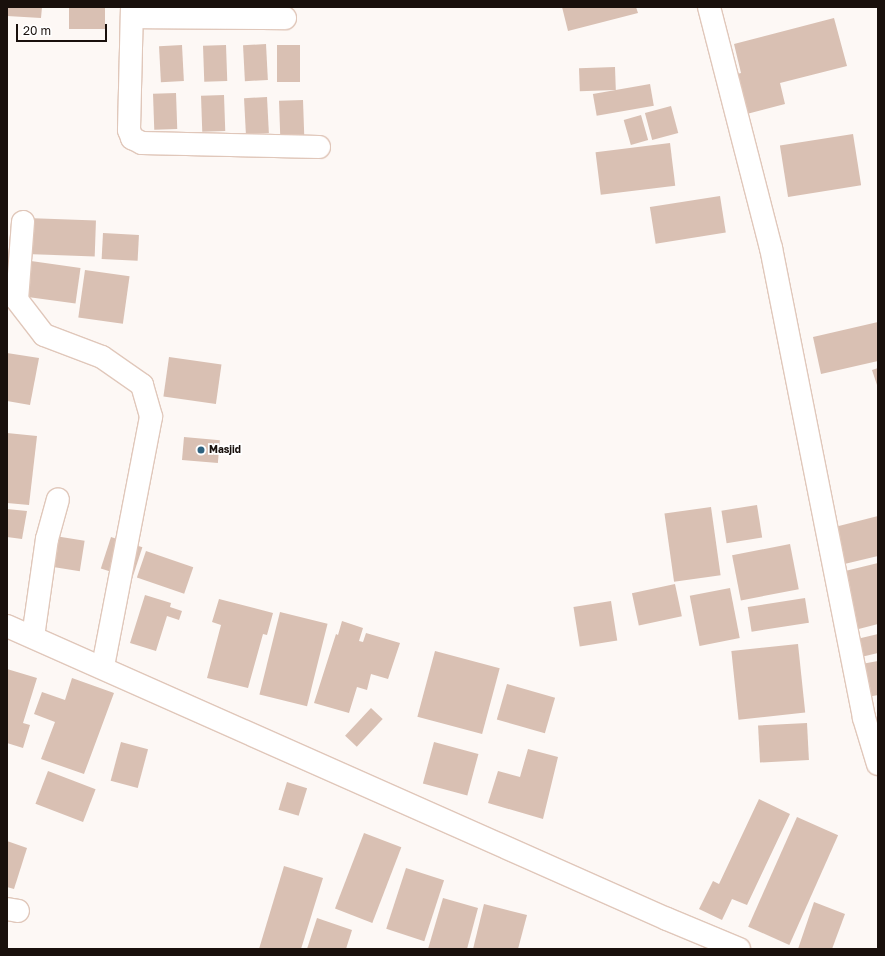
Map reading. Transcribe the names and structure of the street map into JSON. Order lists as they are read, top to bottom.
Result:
{
  "places": ["Masjid"],
  "scale_bar": "20 m"
}
